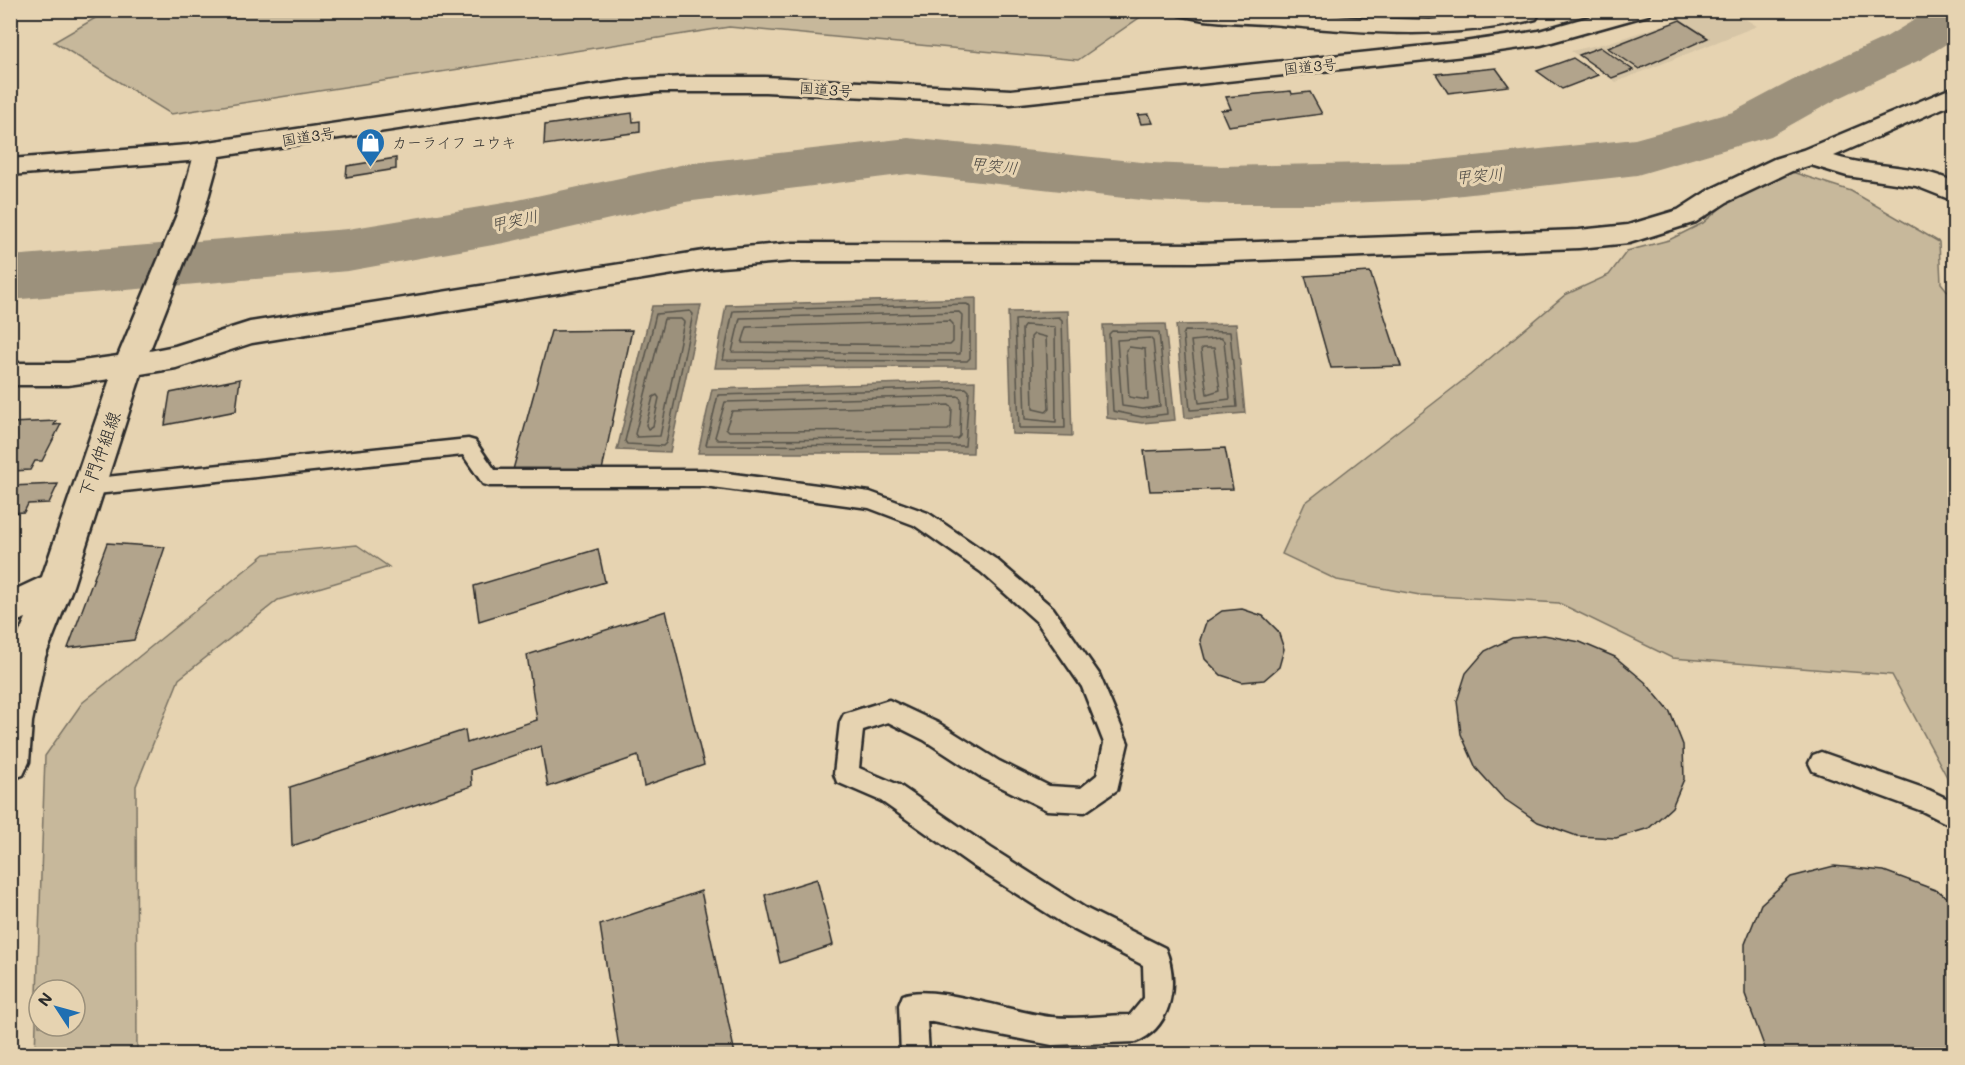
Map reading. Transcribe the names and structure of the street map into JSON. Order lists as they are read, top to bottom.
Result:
{
  "streets": {
    "main road": ["国道3号", "下門仲組線"]
  },
  "crossings": [
    ["国道3号", "下門仲組線"]
  ],
  "water": ["甲突川"],
  "places": {
    "shop": ["カーライフ ユウキ"]
  },
  "north": "top left"
}
